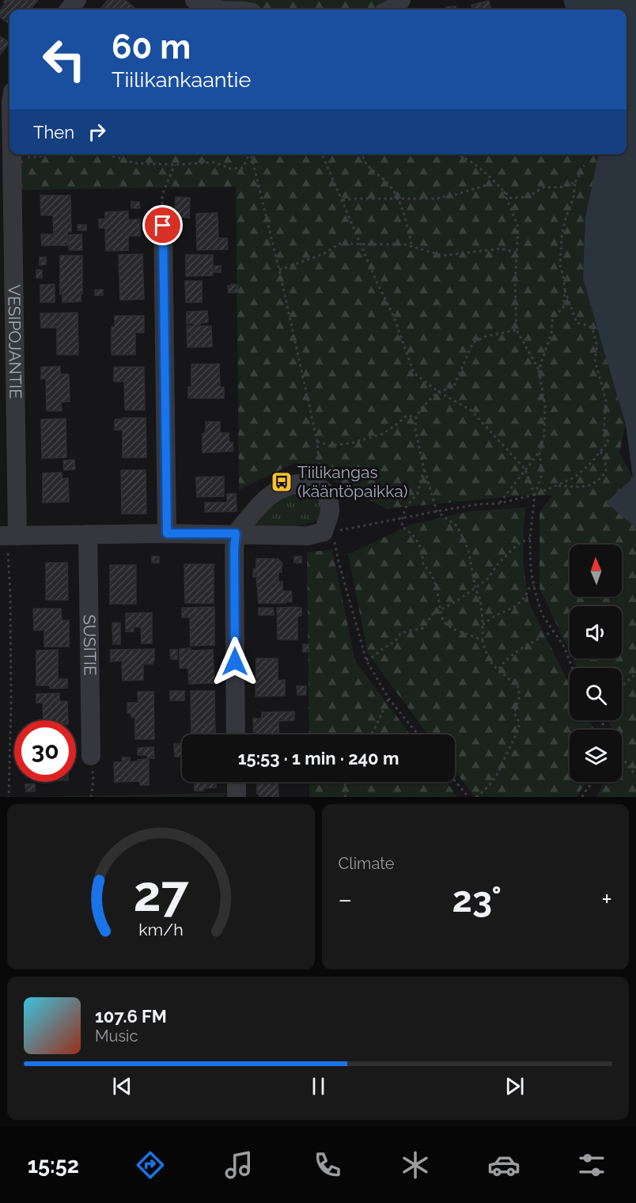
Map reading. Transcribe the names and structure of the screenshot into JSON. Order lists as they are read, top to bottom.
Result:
{
  "streets": {
    "street": ["VESIPOJANTIE", "SUSITIE"]
  },
  "places": {
    "bus stop": ["Tiilikangas (kääntöpaikka)"]
  },
  "north": "top",
  "page": {
    "turn": ["60 m", "Tiilikankaantie"],
    "then": "Then",
    "limit": "30",
    "trip": "15:53 · 1 min · 240 m",
    "tile": "Climate",
    "heat": ["−", "23°", "+"],
    "song": ["107.6 FM", "Music"],
    "tabs": "15:52",
    "gauge": ["27", "km/h"]
  }
}
